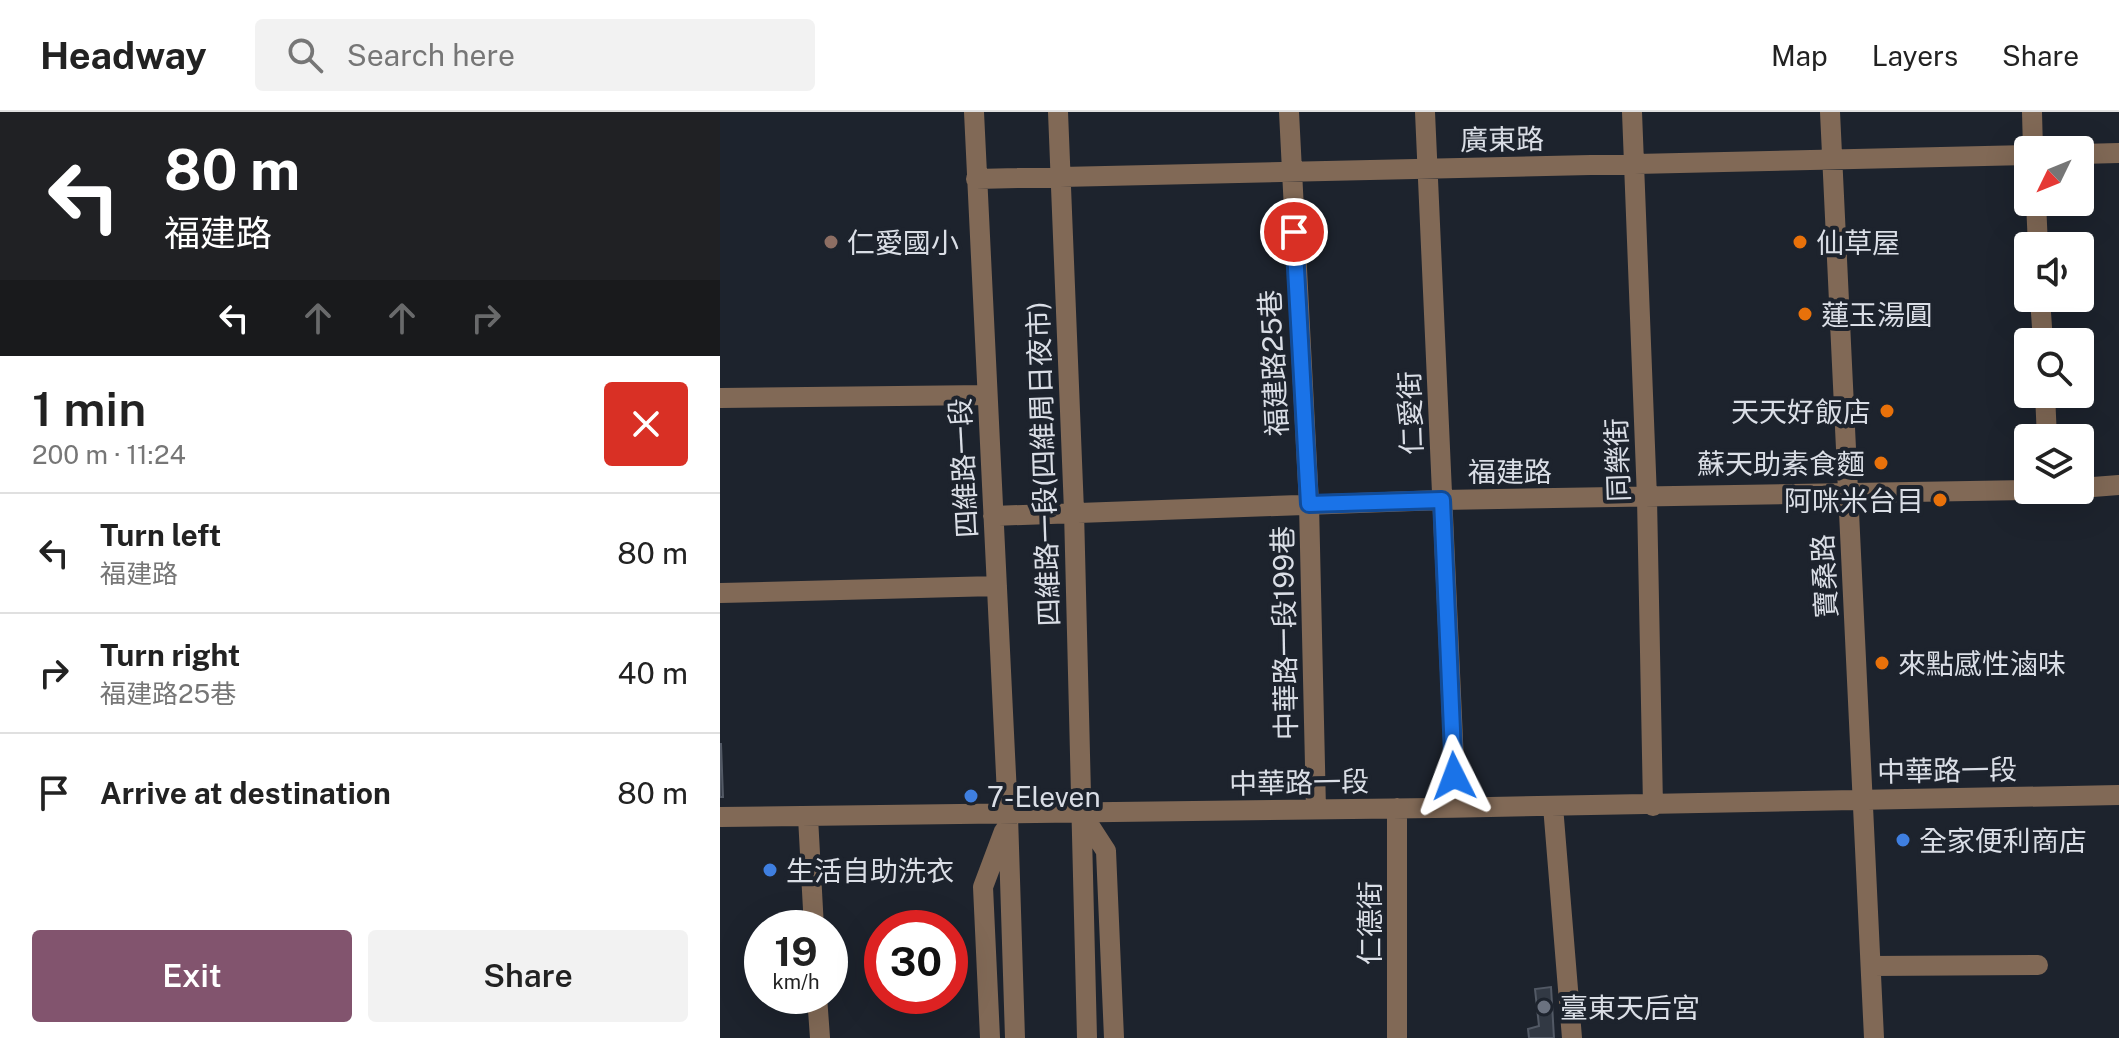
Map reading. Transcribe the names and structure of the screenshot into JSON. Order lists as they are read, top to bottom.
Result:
{
  "streets": {
    "street": [
      "廣東路",
      "福建路25巷",
      "仁愛街",
      "同樂街",
      "四維路一段(四維周日夜市)",
      "四維路一段",
      "福建路",
      "寶桑路",
      "中華路一段199巷",
      "中華路一段",
      "仁德街"
    ]
  },
  "crossings": [
    ["廣東路", "福建路25巷"],
    ["廣東路", "仁愛街"],
    ["廣東路", "同樂街"],
    ["廣東路", "四維路一段(四維周日夜市)"],
    ["廣東路", "四維路一段"],
    ["廣東路", "寶桑路"],
    ["福建路25巷", "福建路"],
    ["福建路25巷", "中華路一段199巷"],
    ["仁愛街", "福建路"],
    ["仁愛街", "中華路一段"],
    ["同樂街", "福建路"],
    ["同樂街", "中華路一段"],
    ["四維路一段(四維周日夜市)", "福建路"],
    ["四維路一段(四維周日夜市)", "中華路一段"],
    ["四維路一段", "福建路"],
    ["四維路一段", "中華路一段"],
    ["福建路", "寶桑路"],
    ["福建路", "中華路一段199巷"],
    ["寶桑路", "中華路一段"],
    ["中華路一段199巷", "中華路一段"],
    ["中華路一段", "仁德街"]
  ],
  "places": [
    "仁愛國小",
    "仙草屋",
    "蓮玉湯圓",
    "天天好飯店",
    "蘇天助素食麵",
    "阿咪米台目",
    "來點感性滷味",
    "7-Eleven",
    "全家便利商店",
    "生活自助洗衣",
    "臺東天后宮"
  ],
  "north": "bottom left",
  "page": {
    "header": "Headway",
    "search": "Search here",
    "nav": ["Map", "Layers", "Share"],
    "turn": ["80 m", "福建路"],
    "heading": ["1 min", "200 m · 11:24"],
    "list": [
      {
        "name": "Turn left",
        "note": "福建路",
        "value": "80 m"
      },
      {
        "name": "Turn right",
        "note": "福建路25巷",
        "value": "40 m"
      },
      {
        "name": "Arrive at destination",
        "value": "80 m"
      }
    ],
    "speed": "19 km/h",
    "limit": "30",
    "buttons": ["Exit", "Share"]
  }
}
